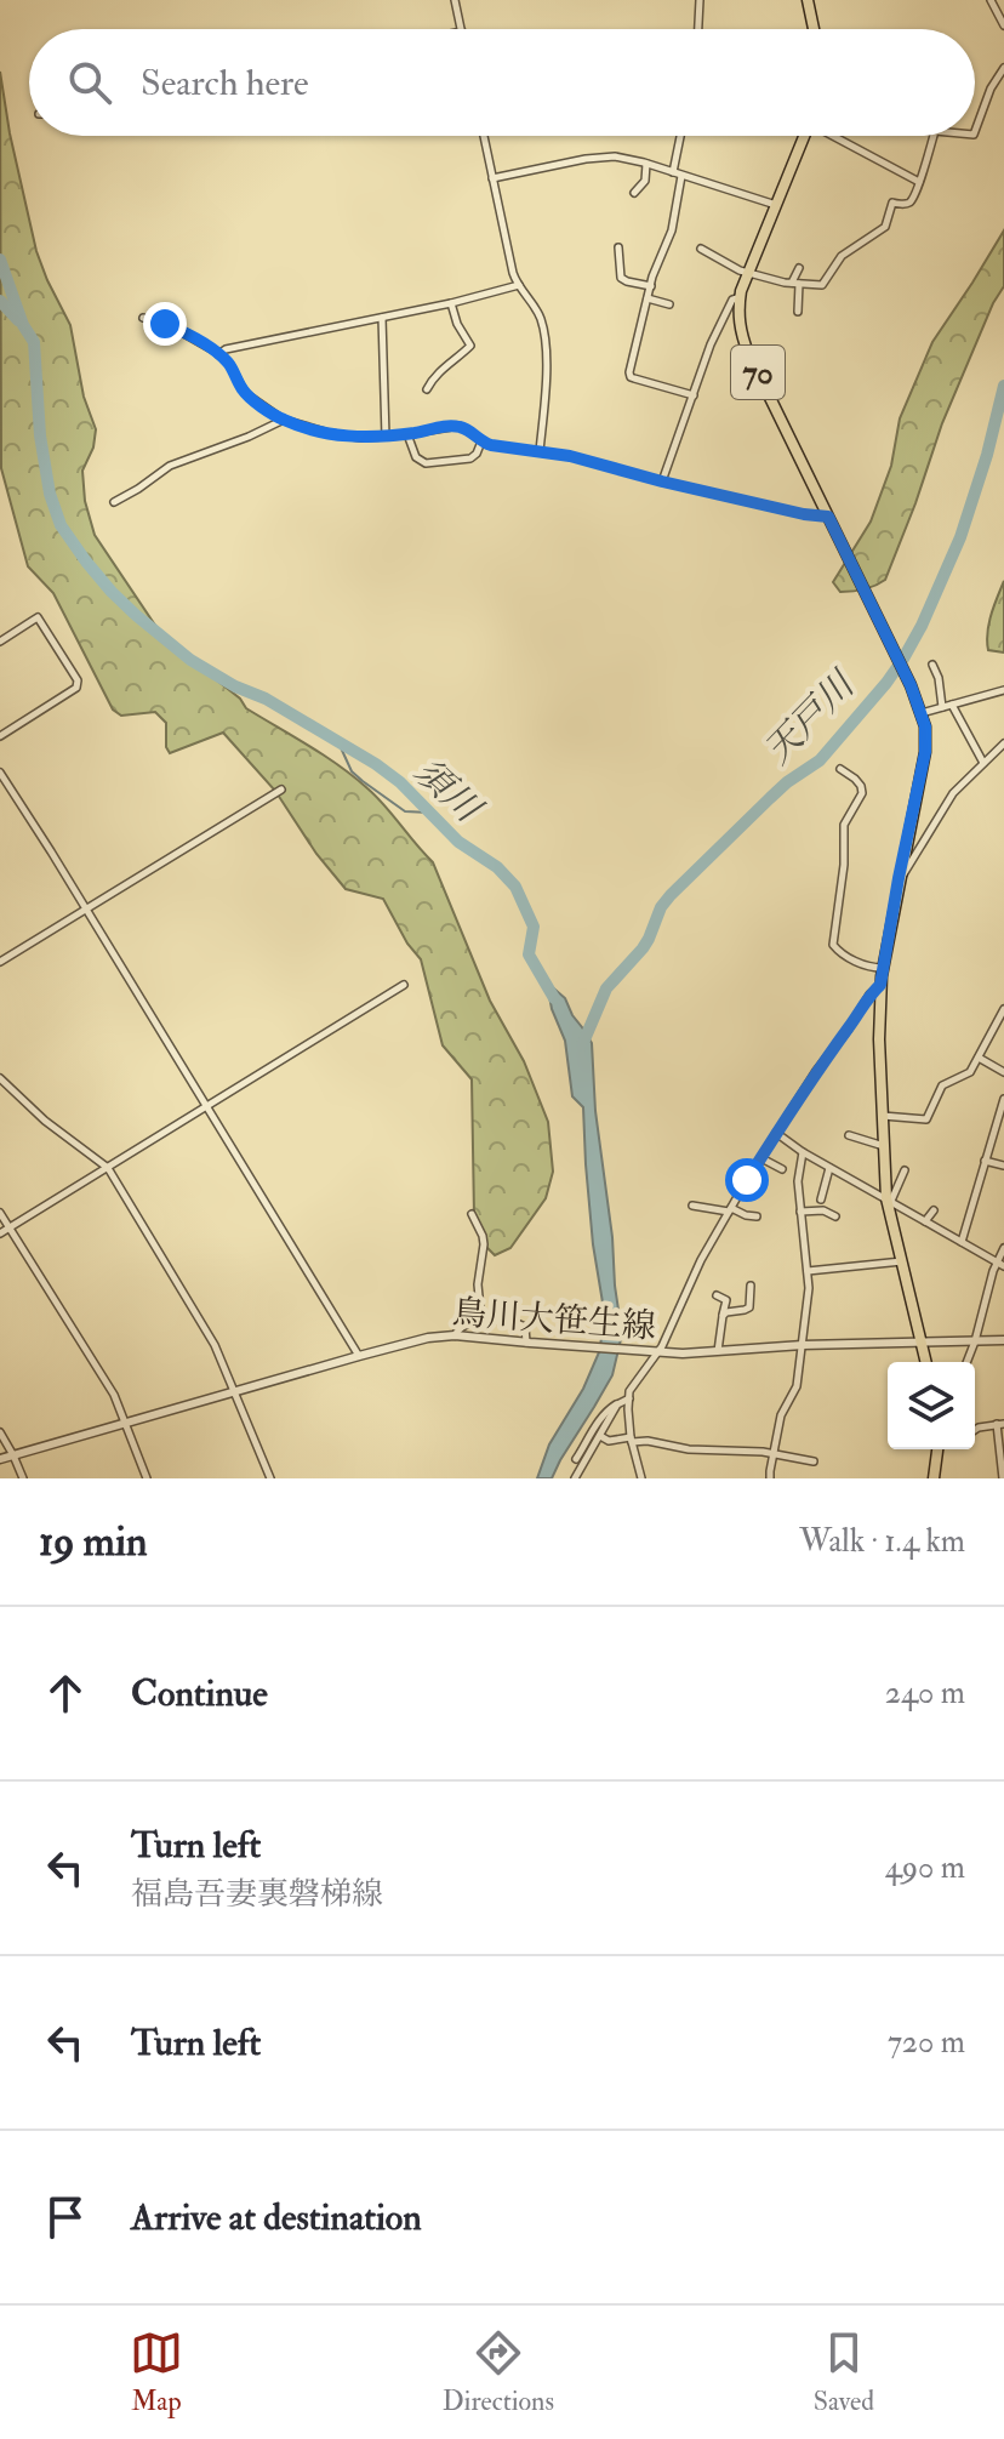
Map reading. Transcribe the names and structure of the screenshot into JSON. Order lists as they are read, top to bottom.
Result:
{
  "streets": {
    "main road": ["70"],
    "street": ["鳥川大笹生線"]
  },
  "crossings": [
    ["70", "鳥川大笹生線"]
  ],
  "water": ["天戸川", "須川"],
  "page": {
    "search": "Search here",
    "heading": ["19 min", "Walk · 1.4 km"],
    "list": [
      ["Continue", "240 m"],
      ["Turn left", "福島吾妻裏磐梯線", "490 m"],
      ["Turn left", "720 m"],
      "Arrive at destination"
    ],
    "nav": ["Map", "Directions", "Saved"]
  }
}
